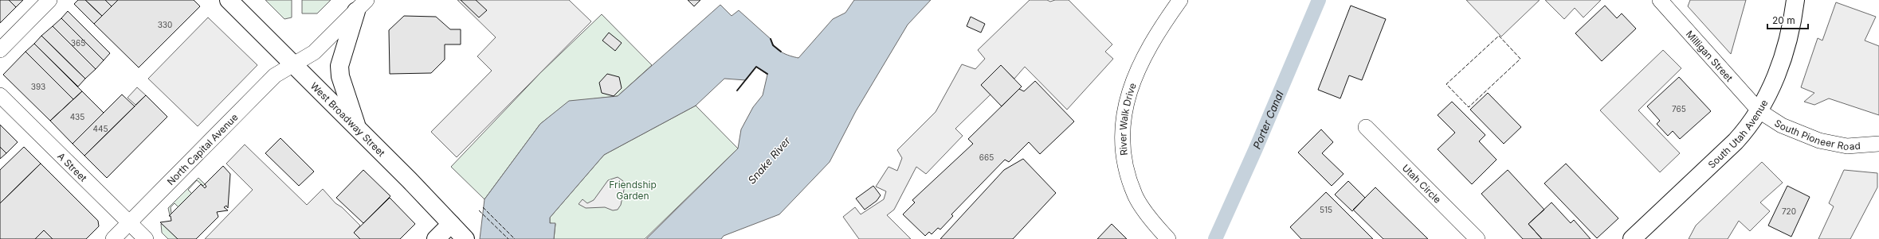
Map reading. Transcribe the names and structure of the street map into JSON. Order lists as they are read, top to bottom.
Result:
{
  "streets": {
    "main road": ["West Broadway Street", "South Utah Avenue"],
    "street": [
      "Milligan Street",
      "River Walk Drive",
      "South Pioneer Road",
      "North Capital Avenue",
      "A Street",
      "Utah Circle"
    ]
  },
  "crossings": [
    ["Milligan Street", "South Pioneer Road"],
    ["Milligan Street", "South Utah Avenue"],
    ["West Broadway Street", "North Capital Avenue"],
    ["South Pioneer Road", "South Utah Avenue"],
    ["North Capital Avenue", "A Street"]
  ],
  "water": ["Porter Canal", "Snake River"],
  "parks": ["Friendship Garden"],
  "house_numbers": [
    "330",
    "365",
    "393",
    "765",
    "435",
    "445",
    "665",
    "515",
    "720"
  ],
  "scale_bar": "20 m"
}
